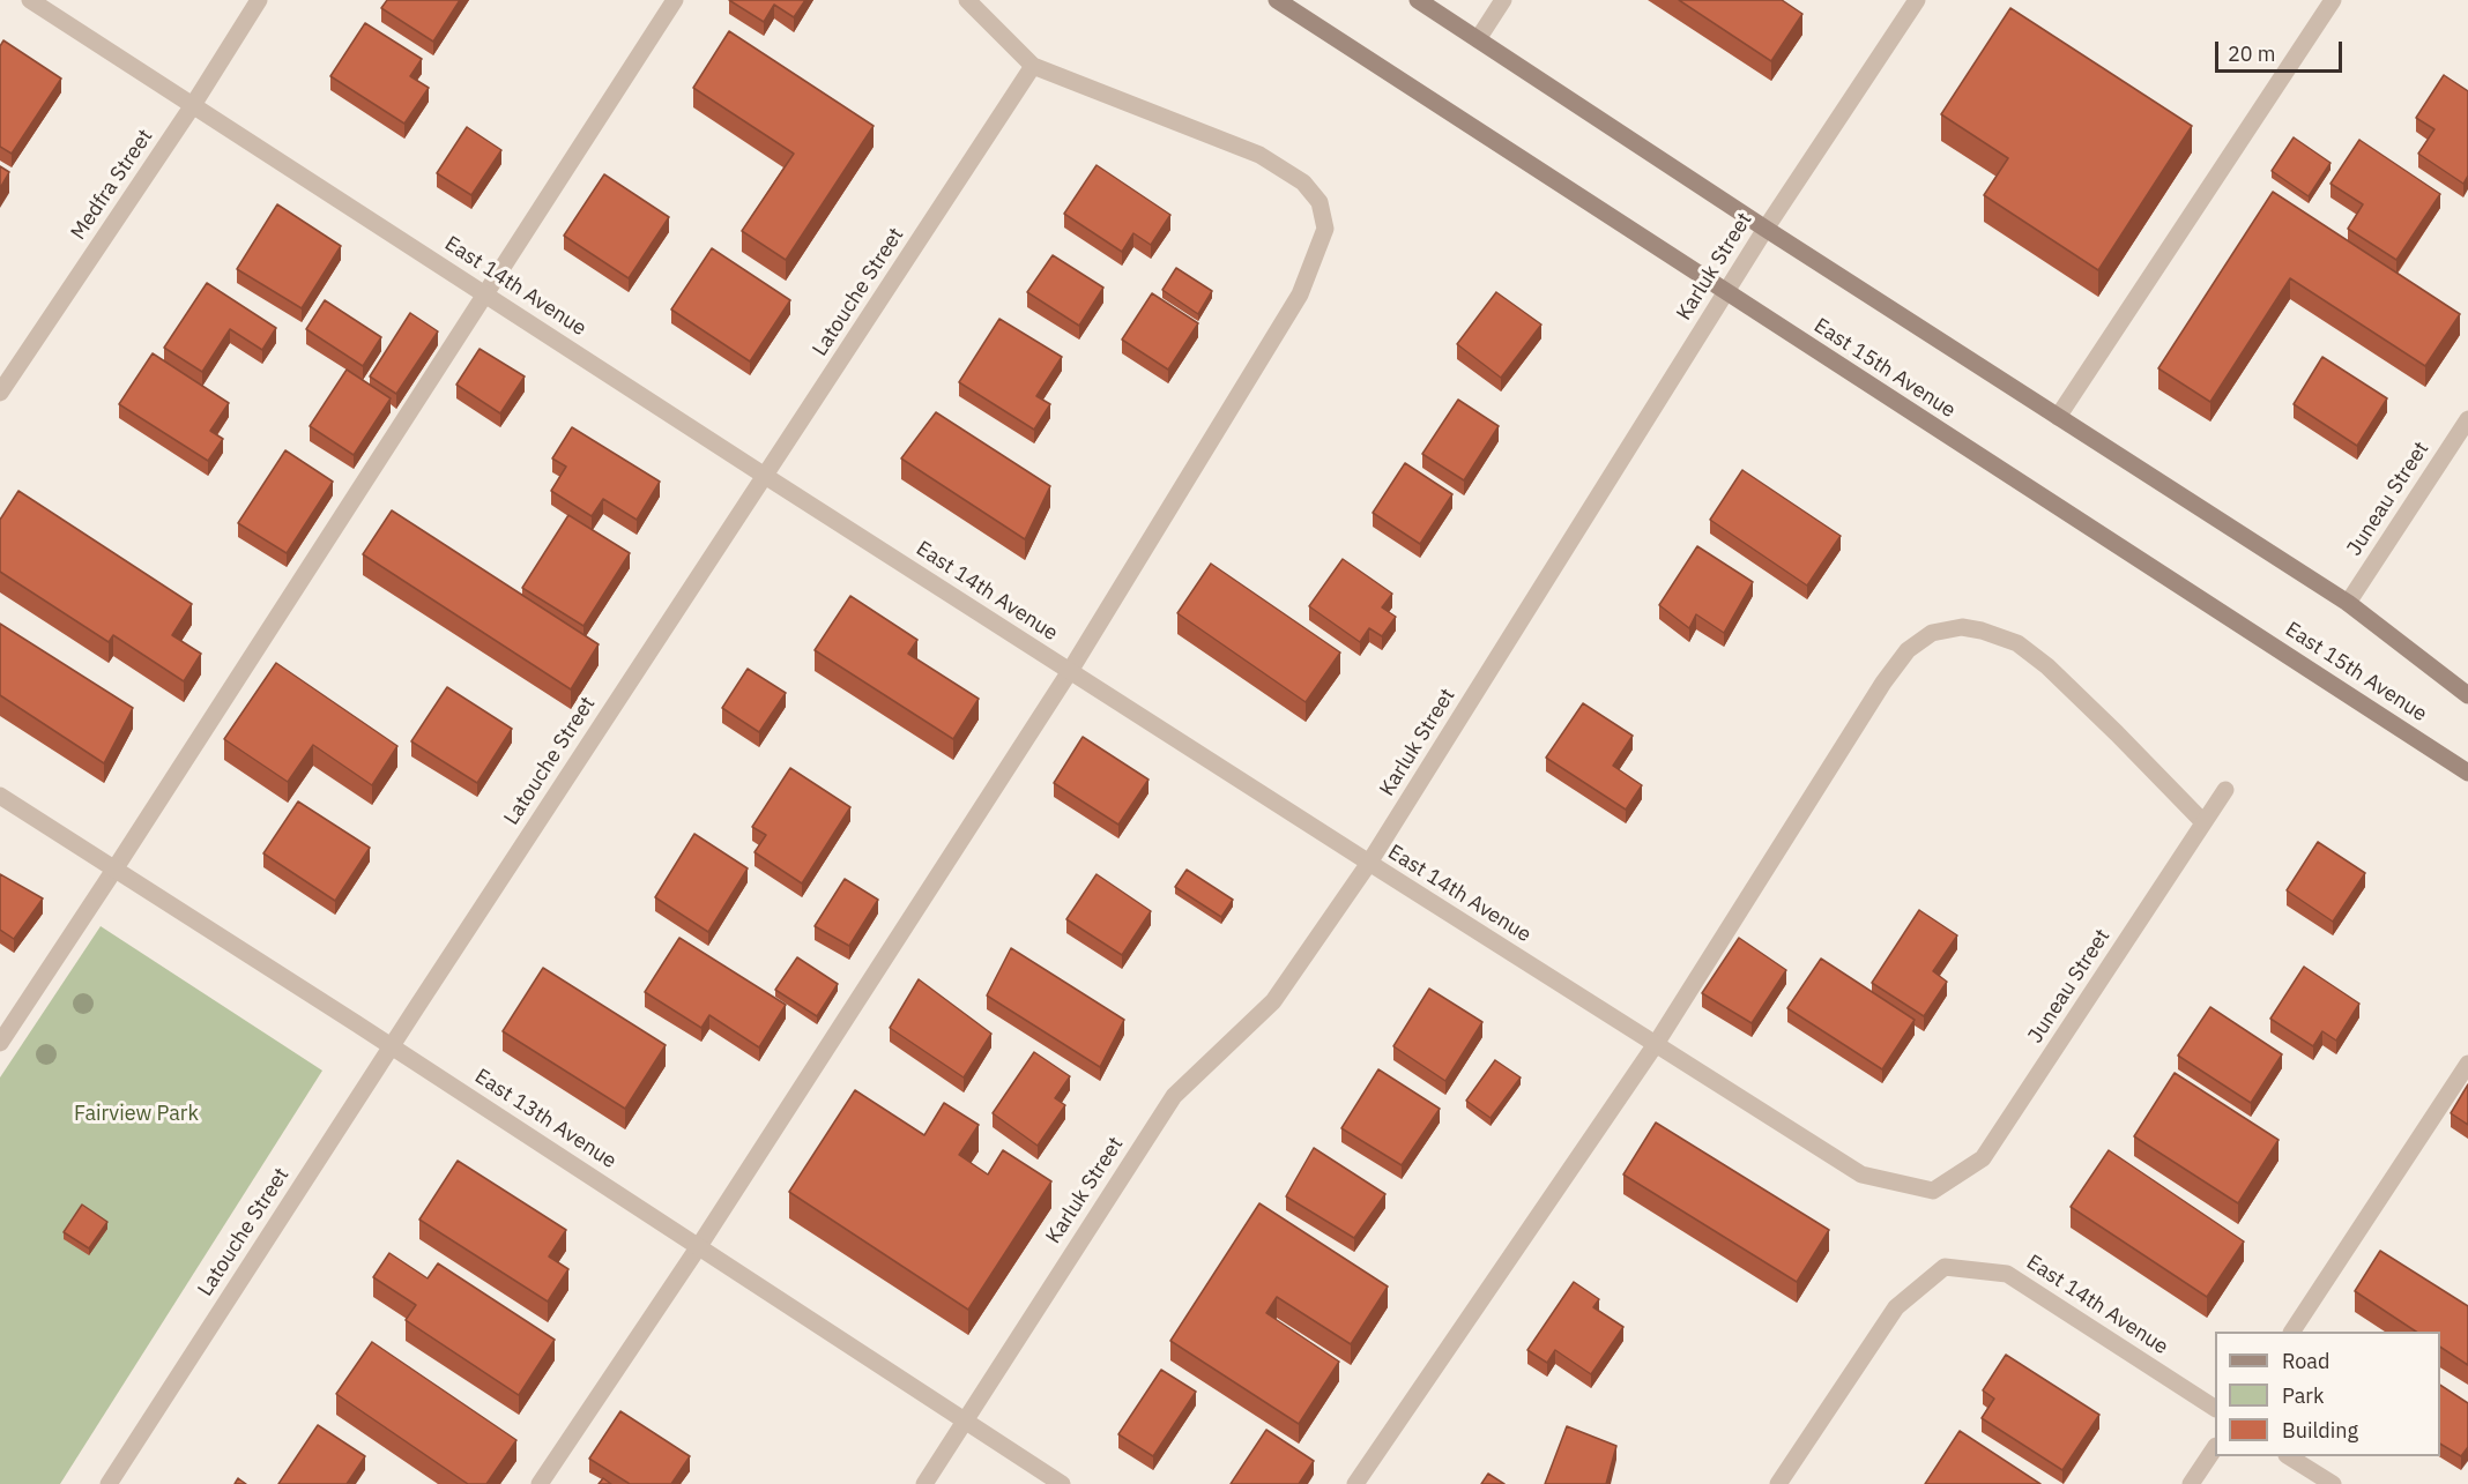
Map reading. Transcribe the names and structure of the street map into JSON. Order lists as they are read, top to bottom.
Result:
{
  "streets": {
    "main road": ["East 15th Avenue"],
    "street": [
      "Medfra Street",
      "Karluk Street",
      "East 14th Avenue",
      "Latouche Street",
      "Juneau Street",
      "East 13th Avenue"
    ]
  },
  "crossings": [
    ["Medfra Street", "East 14th Avenue"],
    ["Karluk Street", "East 14th Avenue"],
    ["Karluk Street", "East 15th Avenue"],
    ["Karluk Street", "East 13th Avenue"],
    ["East 14th Avenue", "Latouche Street"],
    ["East 14th Avenue", "Juneau Street"],
    ["Latouche Street", "East 13th Avenue"]
  ],
  "parks": ["Fairview Park"],
  "legend": ["Road", "Park", "Building"],
  "scale_bar": "20 m"
}
